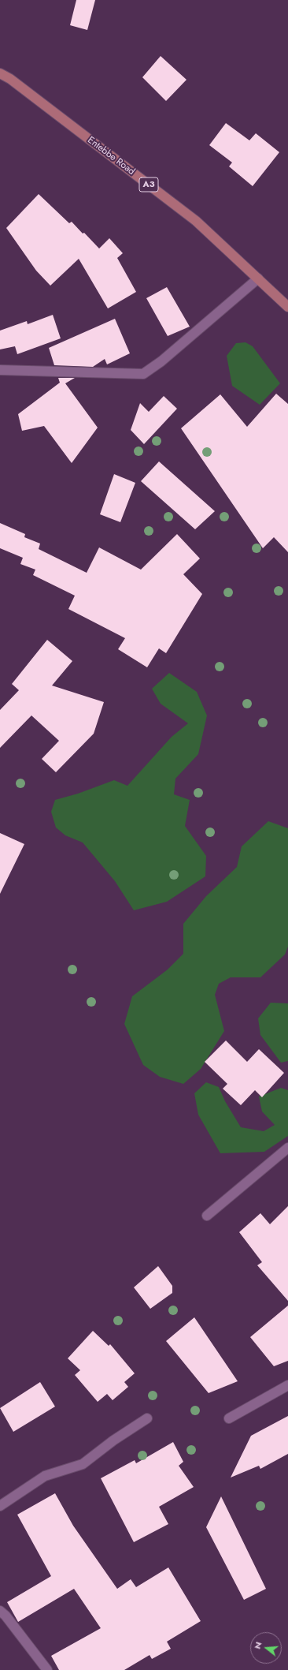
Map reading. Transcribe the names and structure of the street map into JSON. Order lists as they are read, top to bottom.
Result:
{
  "streets": {
    "main road": ["Entebbe Road", "A3"]
  },
  "north": "left"
}
